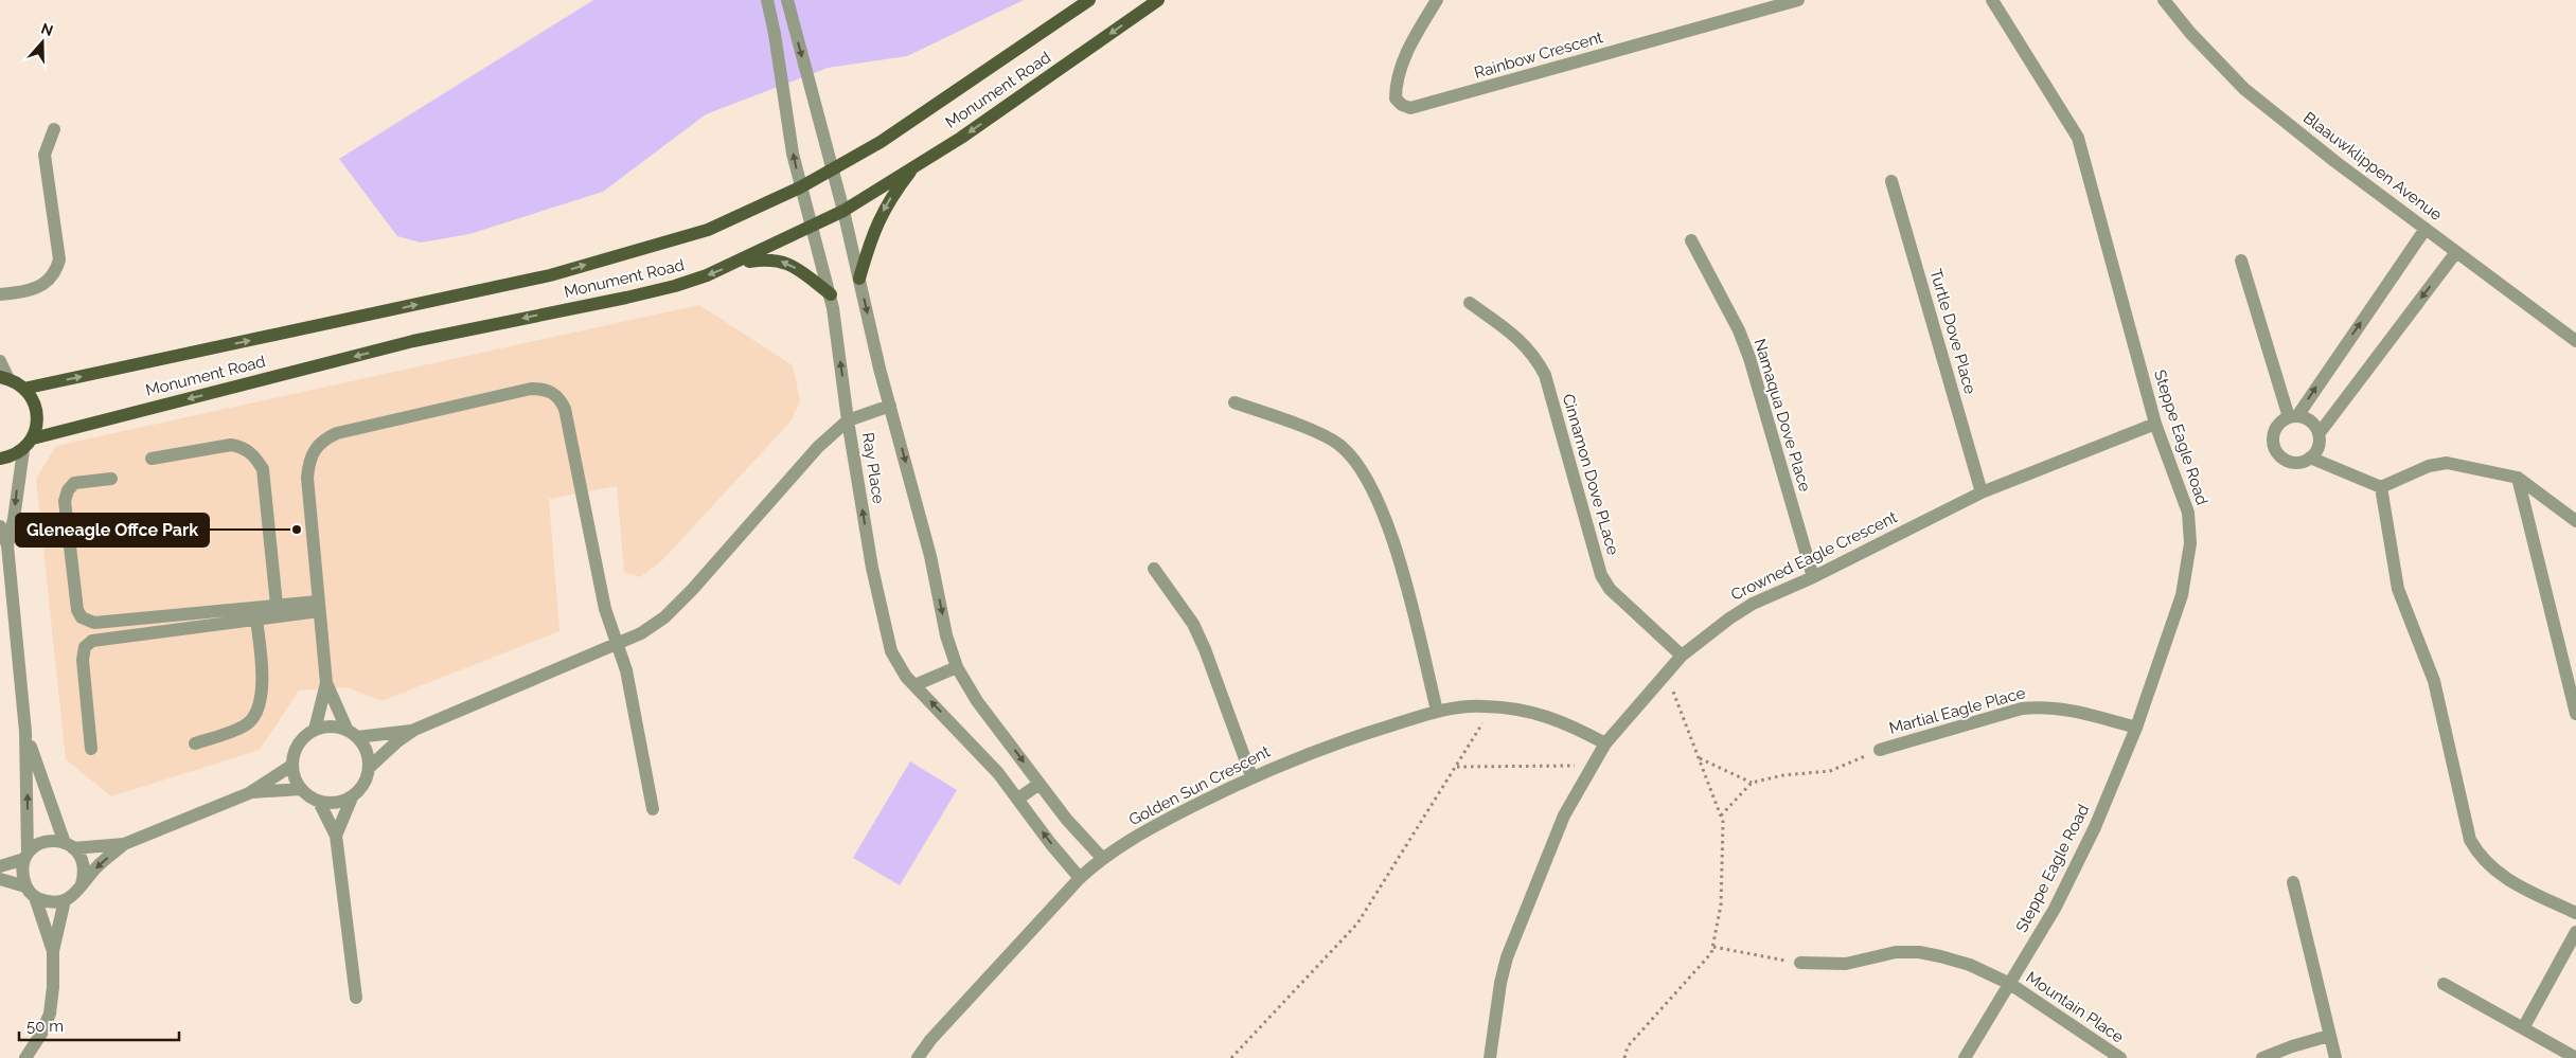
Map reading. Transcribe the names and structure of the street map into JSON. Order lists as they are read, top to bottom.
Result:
{
  "streets": {
    "main road": ["Monument Road"],
    "street": [
      "Rainbow Crescent",
      "Blaauwklippen Avenue",
      "Turtle Dove Place",
      "Namaqua Dove Place",
      "Steppe Eagle Road",
      "Ray Place",
      "Cinnamon Dove PLace",
      "Crowned Eagle Crescent",
      "Martial Eagle Place",
      "Golden Sun Crescent",
      "Mountain Place"
    ]
  },
  "crossings": [
    ["Monument Road", "Ray Place"],
    ["Turtle Dove Place", "Crowned Eagle Crescent"],
    ["Namaqua Dove Place", "Crowned Eagle Crescent"],
    ["Steppe Eagle Road", "Crowned Eagle Crescent"],
    ["Steppe Eagle Road", "Martial Eagle Place"],
    ["Steppe Eagle Road", "Mountain Place"],
    ["Ray Place", "Golden Sun Crescent"],
    ["Cinnamon Dove PLace", "Crowned Eagle Crescent"],
    ["Crowned Eagle Crescent", "Golden Sun Crescent"]
  ],
  "places": ["Gleneagle Offce Park"],
  "scale_bar": "50 m",
  "north": "top"
}
